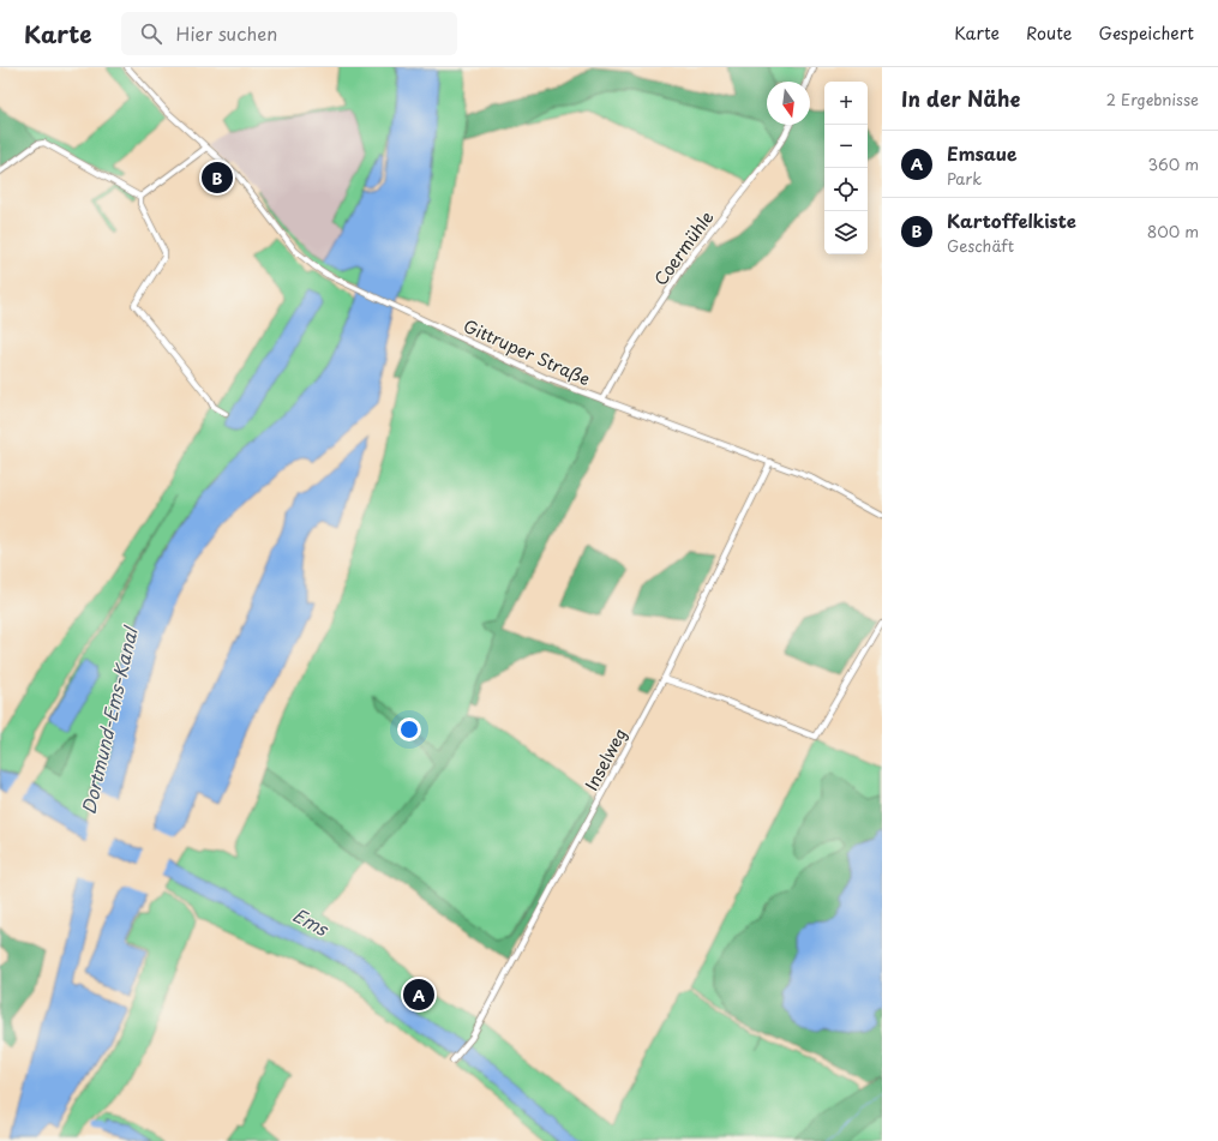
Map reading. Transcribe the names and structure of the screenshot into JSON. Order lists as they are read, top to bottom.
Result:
{
  "streets": {
    "street": ["Coermühle", "Gittruper Straße", "Inselweg"]
  },
  "crossings": [
    ["Coermühle", "Gittruper Straße"],
    ["Gittruper Straße", "Inselweg"]
  ],
  "water": ["Dortmund-Ems-Kanal", "Ems"],
  "north": "bottom",
  "page": {
    "header": "Karte",
    "search": "Hier suchen",
    "nav": ["Karte", "Route", "Gespeichert"],
    "heading": ["In der Nähe", "2 Ergebnisse"],
    "map_buttons": ["+", "−"],
    "list": [
      {
        "mark": "A",
        "name": "Emsaue",
        "note": "Park",
        "value": "360 m"
      },
      {
        "mark": "B",
        "name": "Kartoffelkiste",
        "note": "Geschäft",
        "value": "800 m"
      }
    ],
    "pins": ["B", "A"]
  }
}
